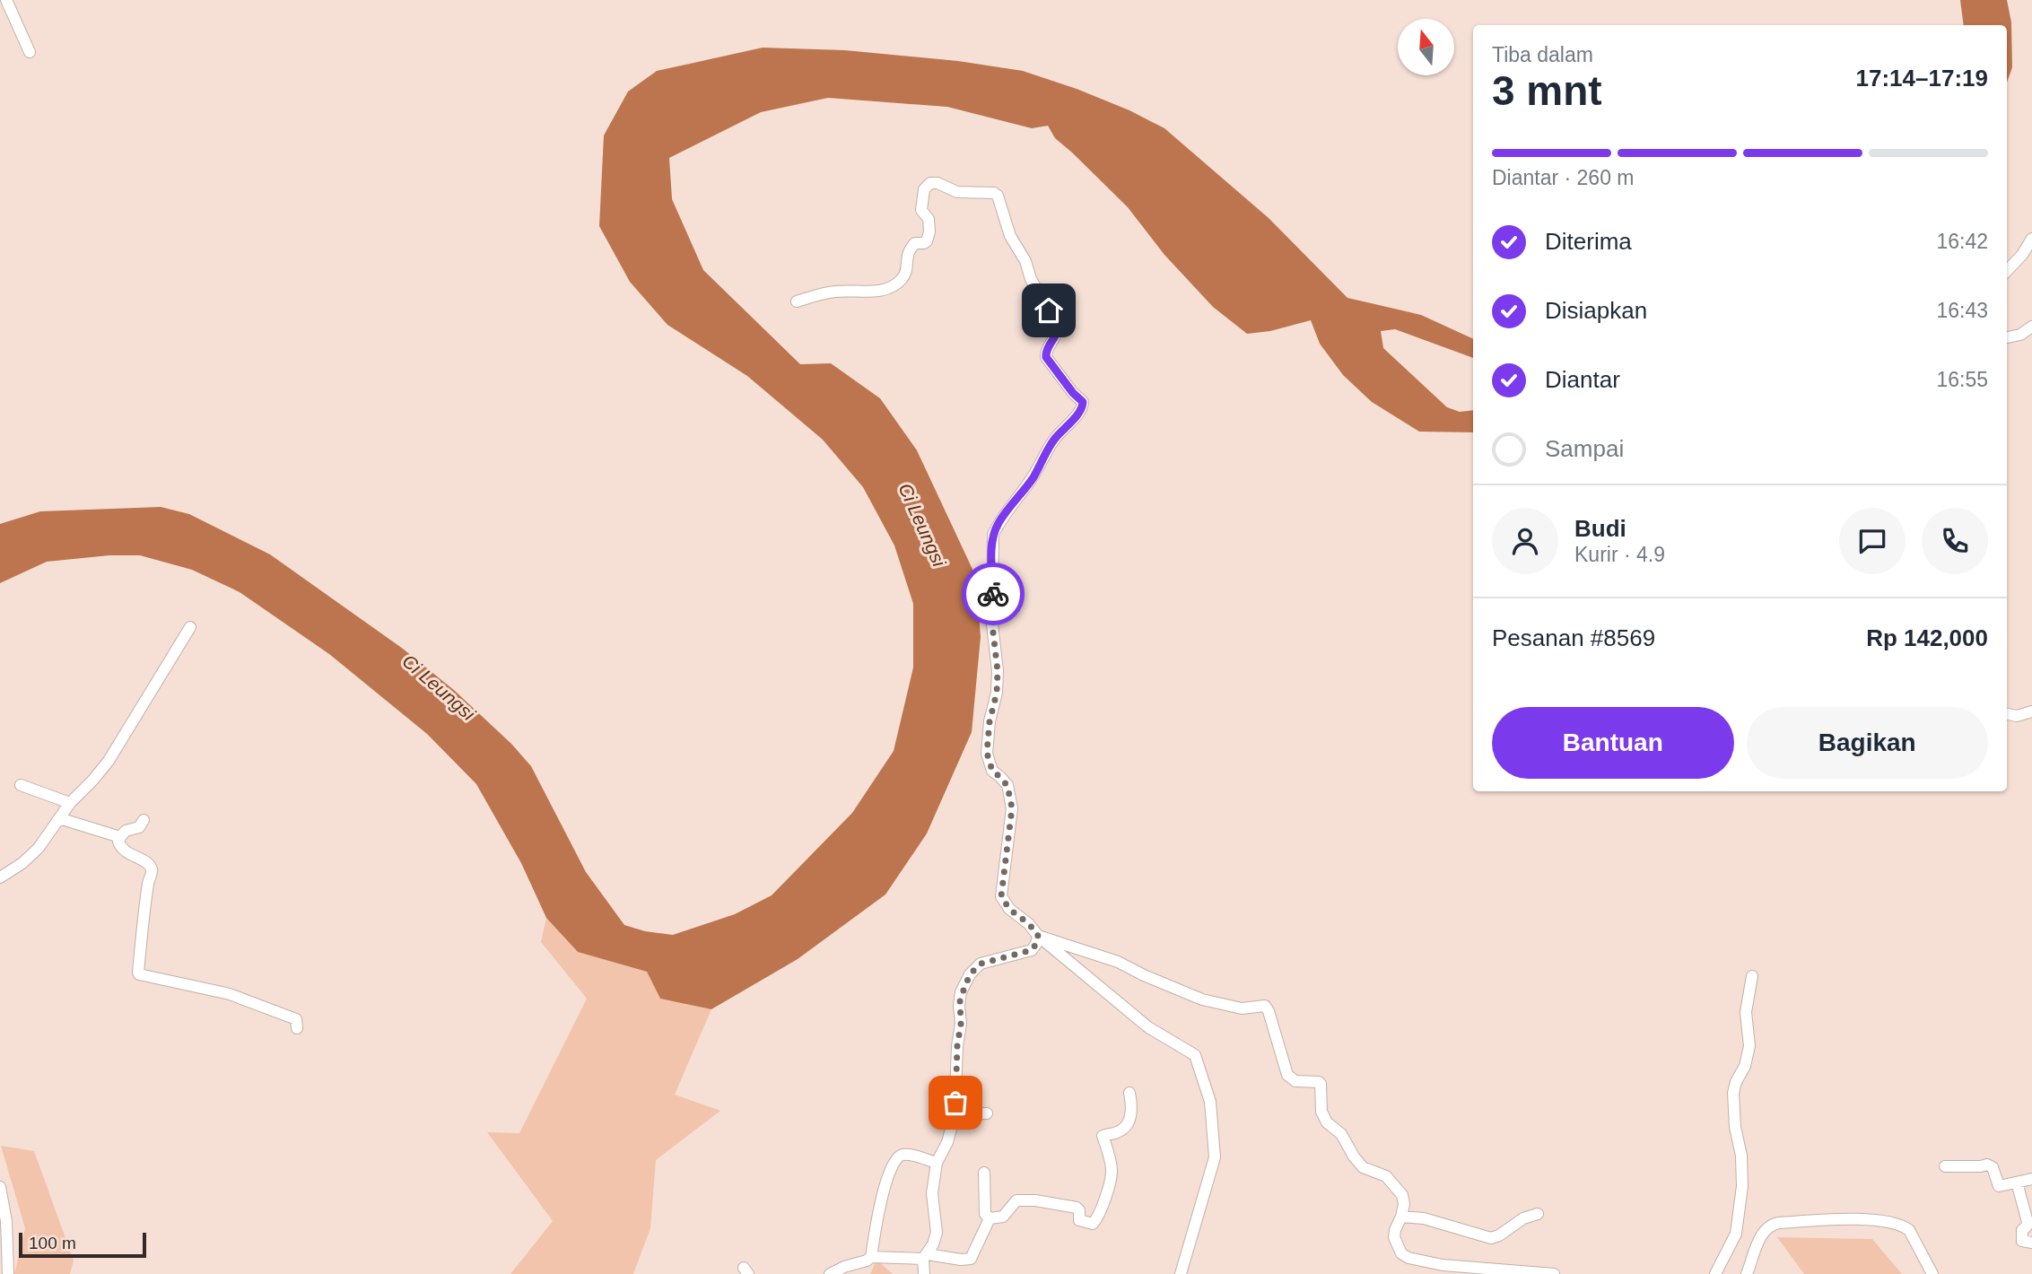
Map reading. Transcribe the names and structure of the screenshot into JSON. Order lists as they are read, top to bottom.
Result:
{
  "water": ["Ci Leungsi"],
  "scale_bar": "100 m",
  "north": "top",
  "page": {
    "heading": ["3 mnt", "Tiba dalam", "17:14–17:19"],
    "panel": [
      "Budi",
      "Kurir · 4.9",
      "Pesanan #8569",
      "Rp 142,000"
    ],
    "bar": "Diantar · 260 m",
    "list": [
      ["Diterima", "16:42"],
      ["Disiapkan", "16:43"],
      ["Diantar", "16:55"],
      "Sampai"
    ],
    "buttons": ["Bantuan", "Bagikan"],
    "scale": "100 m"
  }
}
